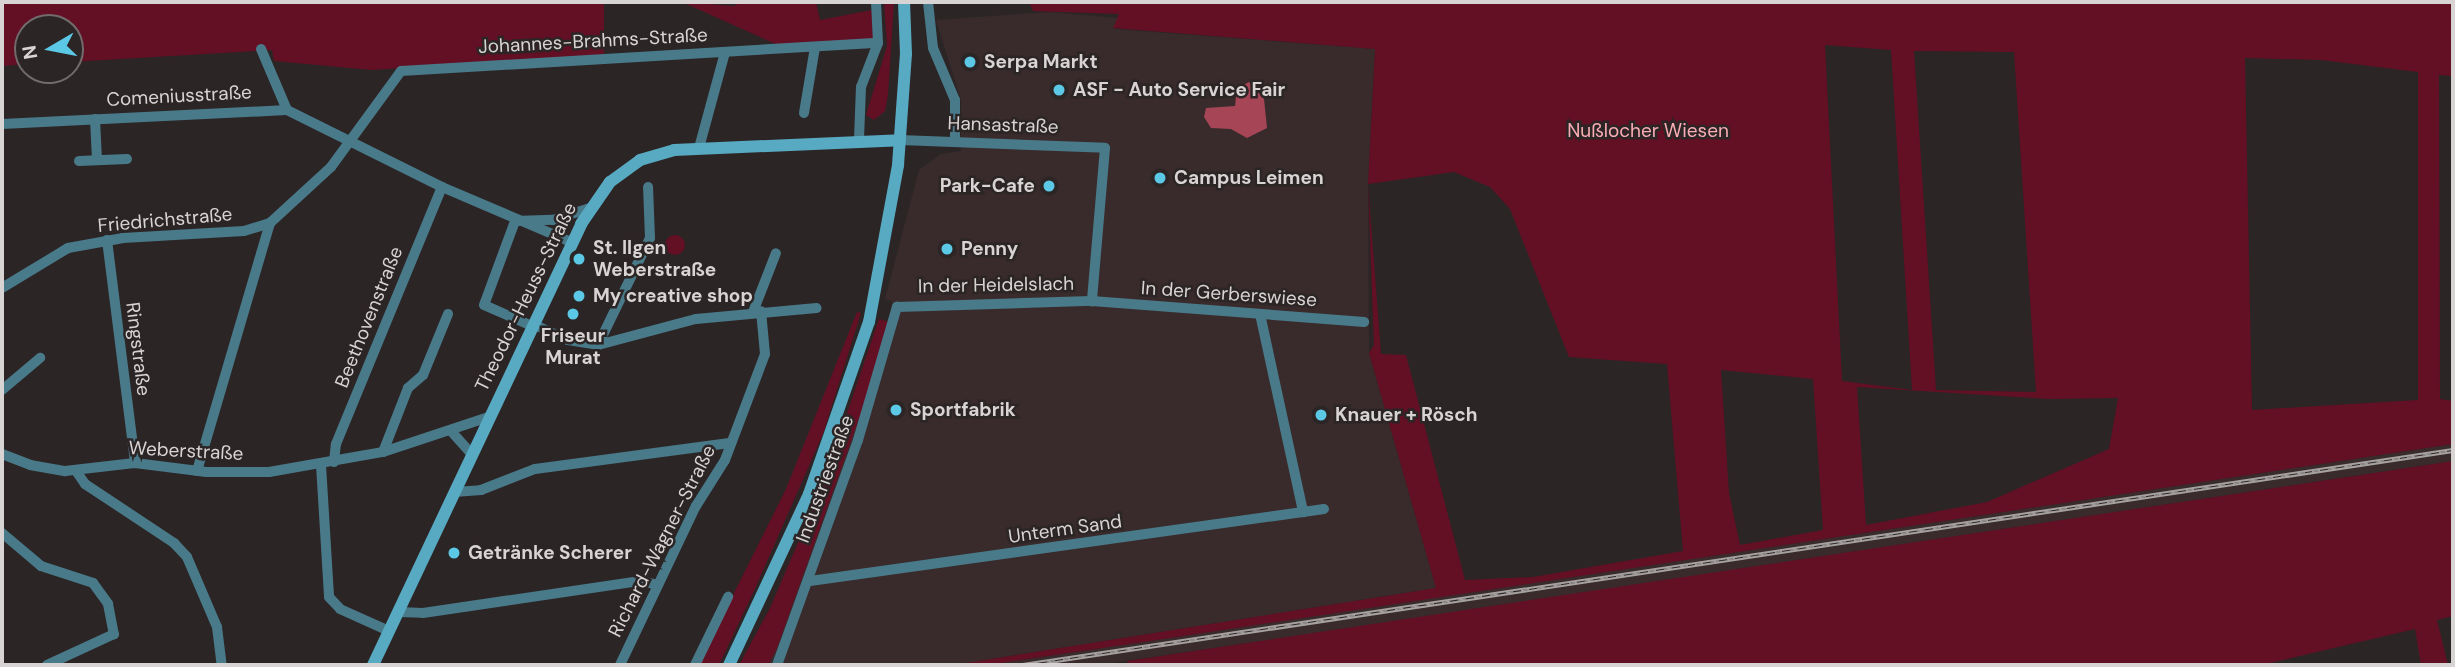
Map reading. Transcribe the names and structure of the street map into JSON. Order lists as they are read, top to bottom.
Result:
{
  "streets": {
    "street": [
      "Johannes-Brahms-Straße",
      "Comeniusstraße",
      "Hansastraße",
      "Friedrichstraße",
      "In der Heidelslach",
      "In der Gerberswiese",
      "Theodor-Heuss-Straße",
      "Beethovenstraße",
      "Ringstraße",
      "Weberstraße",
      "Industriestraße",
      "Unterm Sand",
      "Richard-Wagner-Straße"
    ]
  },
  "crossings": [
    ["Johannes-Brahms-Straße", "Friedrichstraße"],
    ["Hansastraße", "In der Heidelslach"],
    ["Hansastraße", "In der Gerberswiese"],
    ["Hansastraße", "Theodor-Heuss-Straße"],
    ["Friedrichstraße", "Ringstraße"],
    ["In der Heidelslach", "In der Gerberswiese"],
    ["In der Heidelslach", "Industriestraße"],
    ["Theodor-Heuss-Straße", "Weberstraße"],
    ["Beethovenstraße", "Weberstraße"],
    ["Ringstraße", "Weberstraße"],
    ["Industriestraße", "Unterm Sand"]
  ],
  "parks": ["Nußlocher Wiesen"],
  "places": [
    "Serpa Markt",
    "ASF - Auto Service Fair",
    "Campus Leimen",
    "Park-Cafe",
    "Penny",
    "St. Ilgen Weberstraße",
    "My creative shop",
    "Friseur Murat",
    "Sportfabrik",
    "Knauer + Rösch",
    "Getränke Scherer"
  ],
  "north": "left"
}
